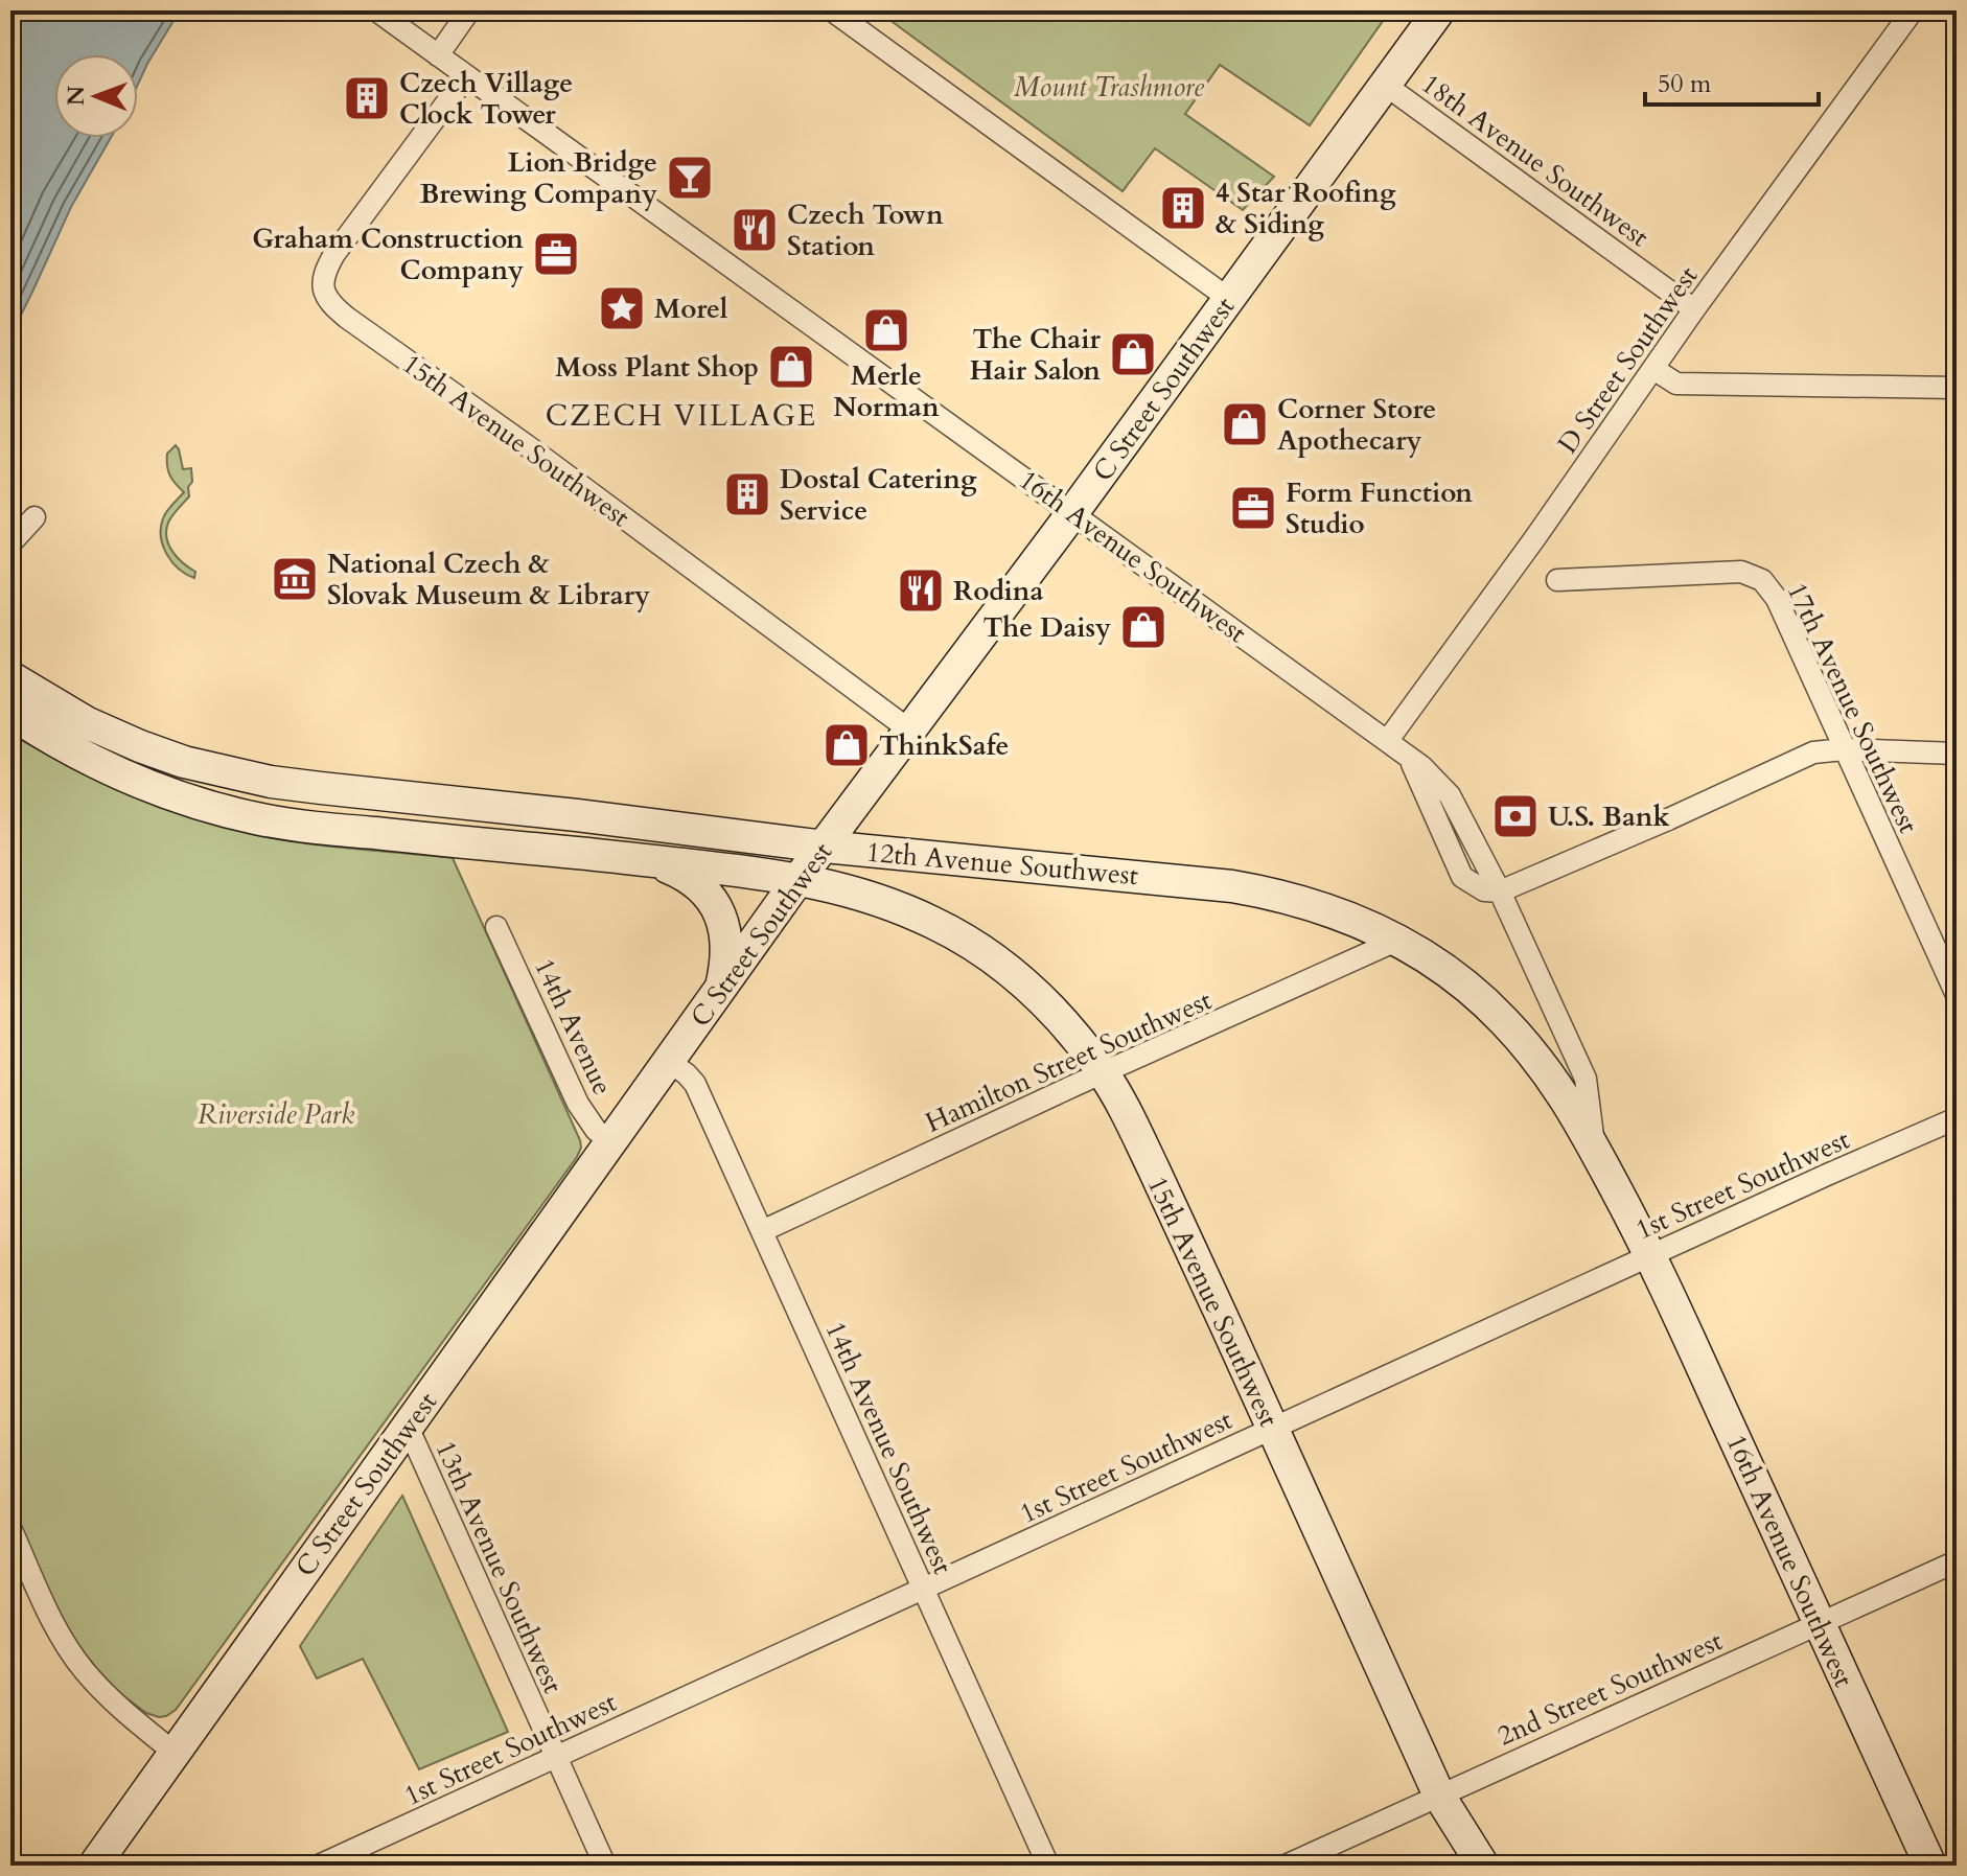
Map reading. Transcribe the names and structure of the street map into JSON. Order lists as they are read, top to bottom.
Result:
{
  "streets": {
    "main road": [
      "C Street Southwest",
      "15th Avenue Southwest",
      "16th Avenue Southwest",
      "12th Avenue Southwest"
    ],
    "street": [
      "18th Avenue Southwest",
      "D Street Southwest",
      "17th Avenue Southwest",
      "14th Avenue",
      "Hamilton Street Southwest",
      "1st Street Southwest",
      "14th Avenue Southwest",
      "13th Avenue Southwest",
      "2nd Street Southwest"
    ]
  },
  "crossings": [
    ["18th Avenue Southwest", "D Street Southwest"],
    ["18th Avenue Southwest", "C Street Southwest"],
    ["D Street Southwest", "16th Avenue Southwest"],
    ["C Street Southwest", "15th Avenue Southwest"],
    ["C Street Southwest", "16th Avenue Southwest"],
    ["C Street Southwest", "12th Avenue Southwest"],
    ["C Street Southwest", "14th Avenue"],
    ["C Street Southwest", "14th Avenue Southwest"],
    ["C Street Southwest", "13th Avenue Southwest"],
    ["15th Avenue Southwest", "16th Avenue Southwest"],
    ["15th Avenue Southwest", "Hamilton Street Southwest"],
    ["15th Avenue Southwest", "1st Street Southwest"],
    ["15th Avenue Southwest", "2nd Street Southwest"],
    ["16th Avenue Southwest", "12th Avenue Southwest"],
    ["16th Avenue Southwest", "1st Street Southwest"],
    ["16th Avenue Southwest", "2nd Street Southwest"],
    ["12th Avenue Southwest", "Hamilton Street Southwest"],
    ["12th Avenue Southwest", "1st Street Southwest"],
    ["Hamilton Street Southwest", "14th Avenue Southwest"],
    ["1st Street Southwest", "14th Avenue Southwest"],
    ["1st Street Southwest", "13th Avenue Southwest"]
  ],
  "districts": ["CZECH VILLAGE"],
  "parks": ["Mount Trashmore", "Riverside Park"],
  "places": {
    "building": ["Czech Village Clock Tower", "4 Star Roofing & Siding", "Dostal Catering Service"],
    "bar": ["Lion Bridge Brewing Company"],
    "restaurant": ["Czech Town Station", "Rodina"],
    "office": ["Graham Construction Company", "Form Function Studio"],
    "place": ["Morel"],
    "shop": [
      "Merle Norman",
      "The Chair Hair Salon",
      "Moss Plant Shop",
      "Corner Store Apothecary",
      "The Daisy",
      "ThinkSafe"
    ],
    "museum": ["National Czech & Slovak Museum & Library"],
    "bank": ["U.S. Bank"]
  },
  "scale_bar": "50 m",
  "north": "left"
}
